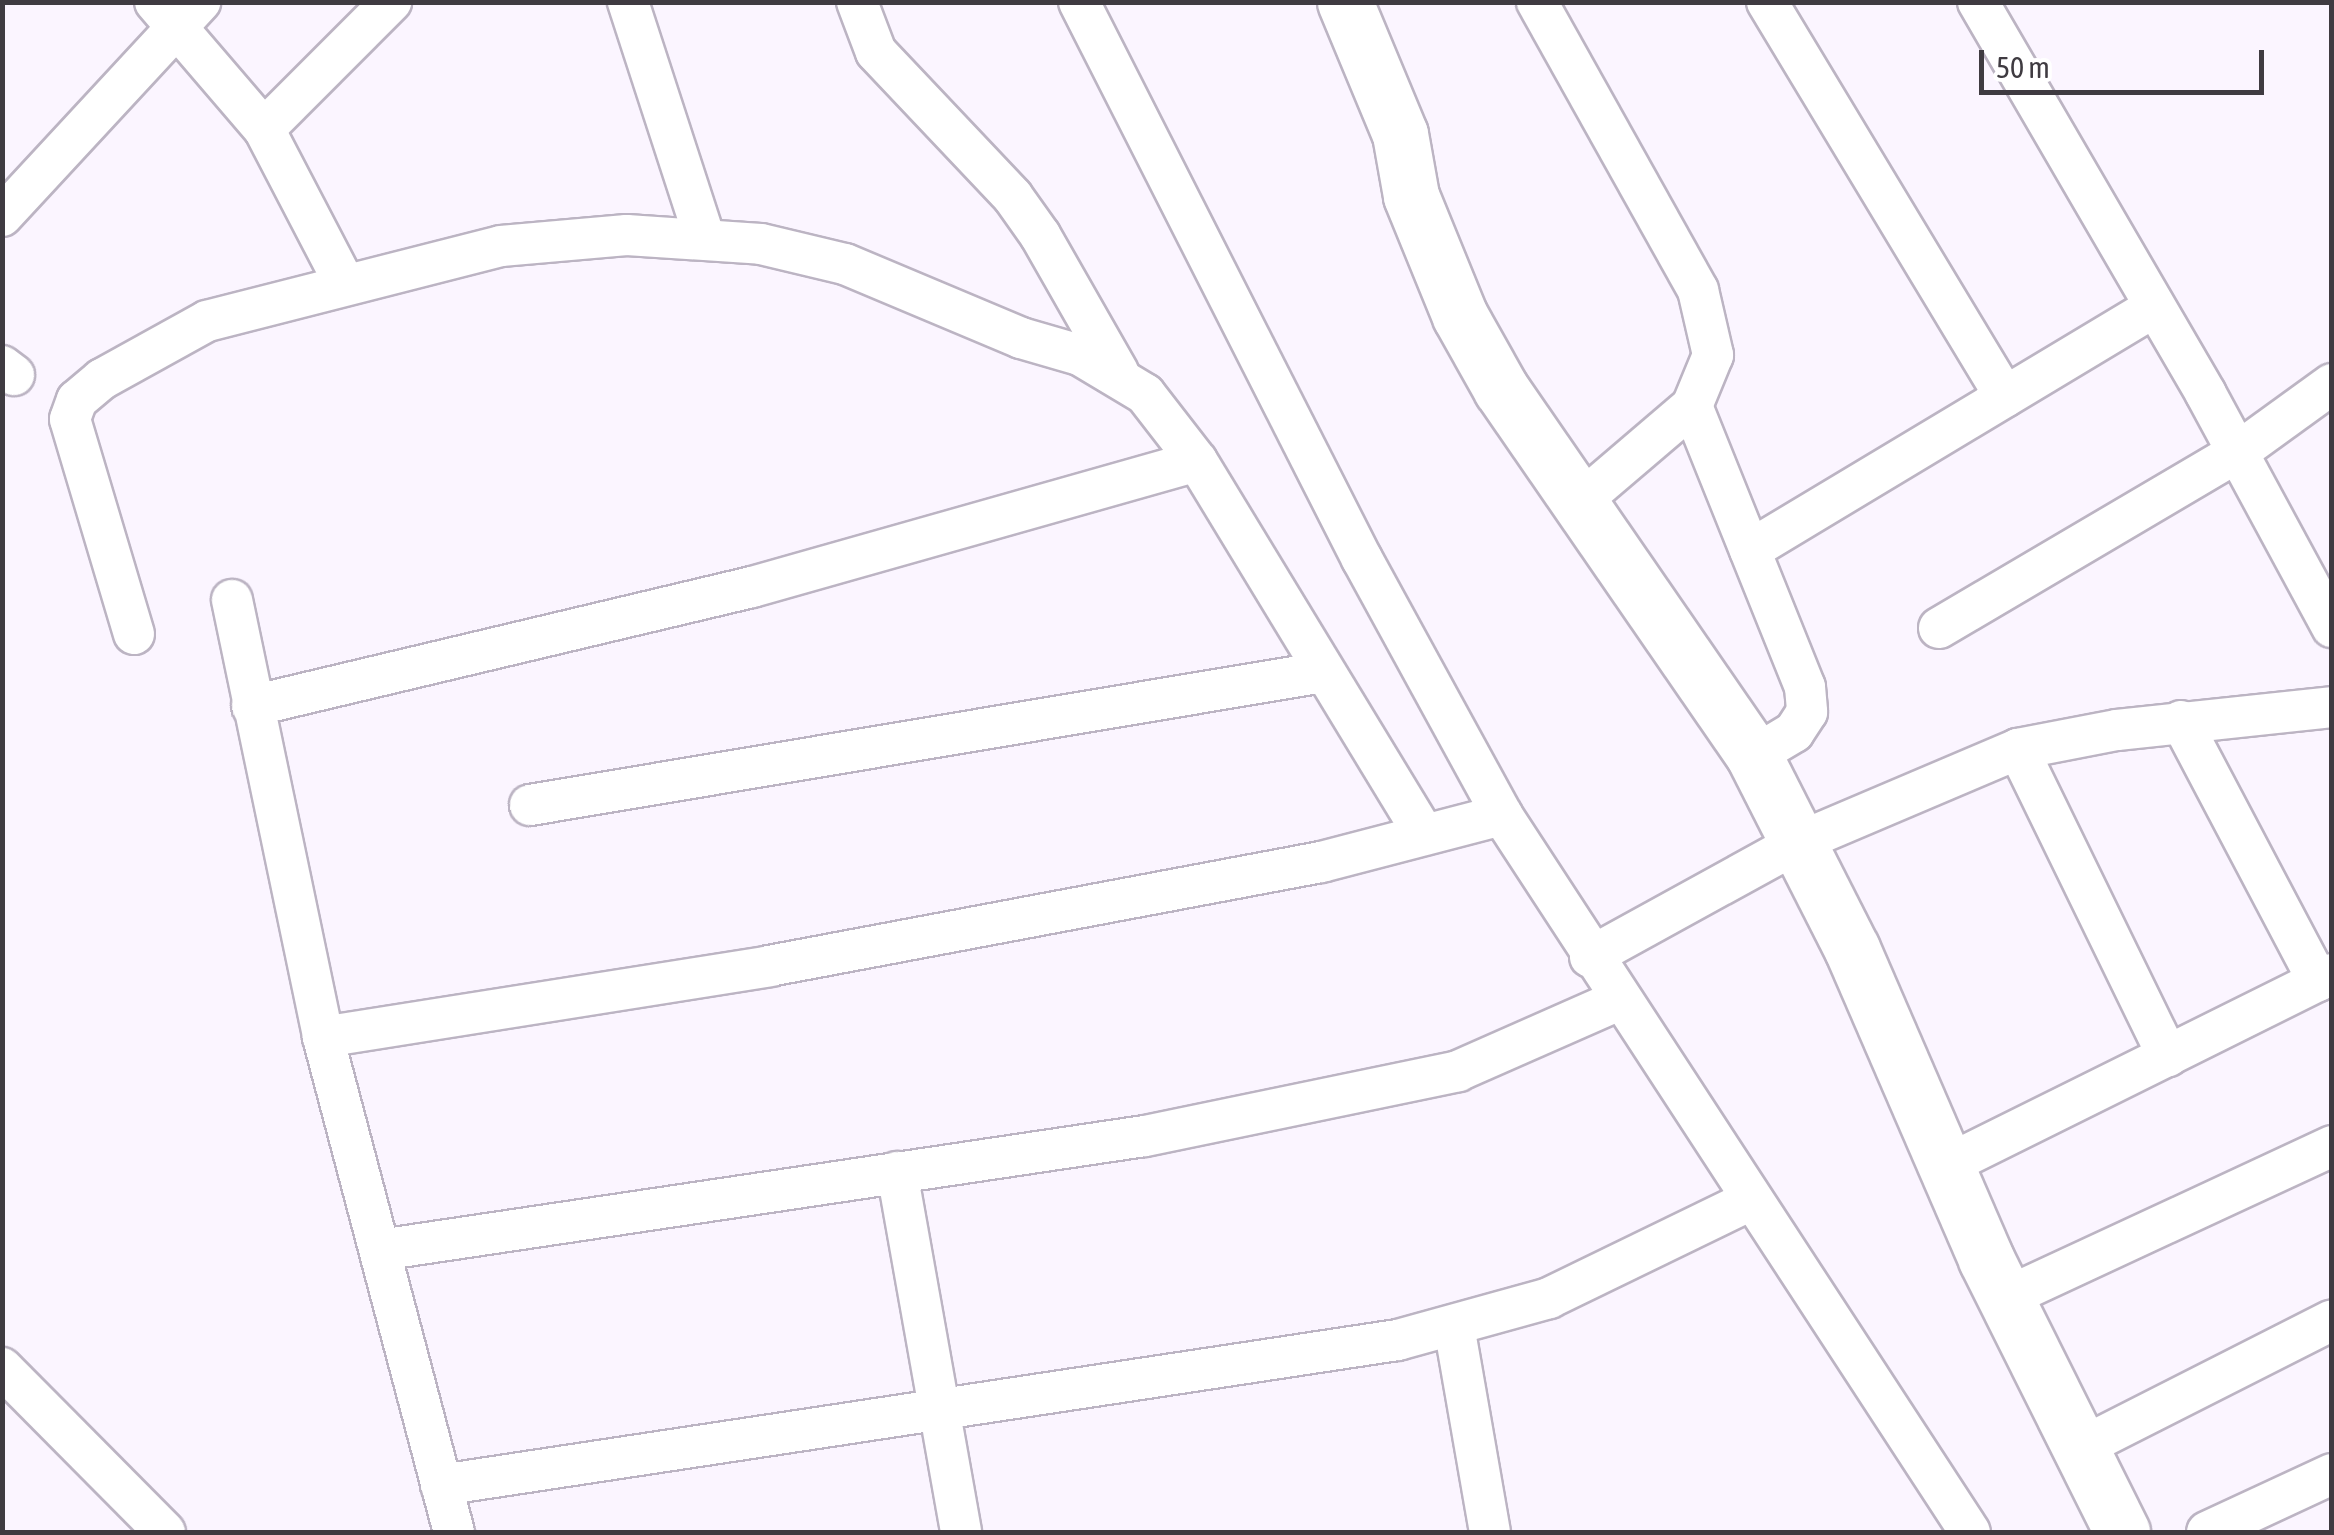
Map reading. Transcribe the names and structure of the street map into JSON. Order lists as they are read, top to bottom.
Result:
{
  "scale_bar": "50 m"
}
